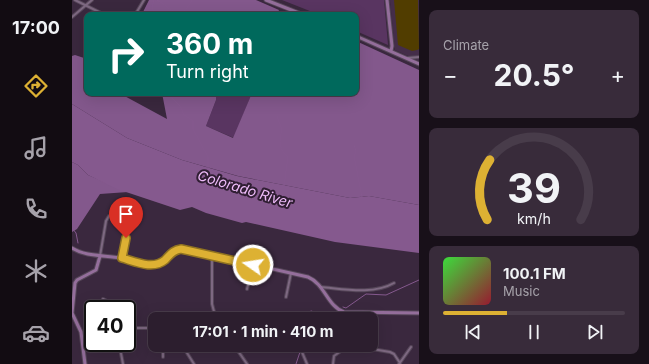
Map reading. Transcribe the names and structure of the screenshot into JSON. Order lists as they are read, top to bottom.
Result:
{
  "water": ["Colorado River"],
  "page": {
    "tabs": "17:00",
    "tile": "Climate",
    "turn": ["360 m", "Turn right"],
    "heat": ["−", "20.5°", "+"],
    "song": ["100.1 FM", "Music"],
    "limit": "40",
    "trip": "17:01 · 1 min · 410 m",
    "gauge": ["39", "km/h"]
  }
}
